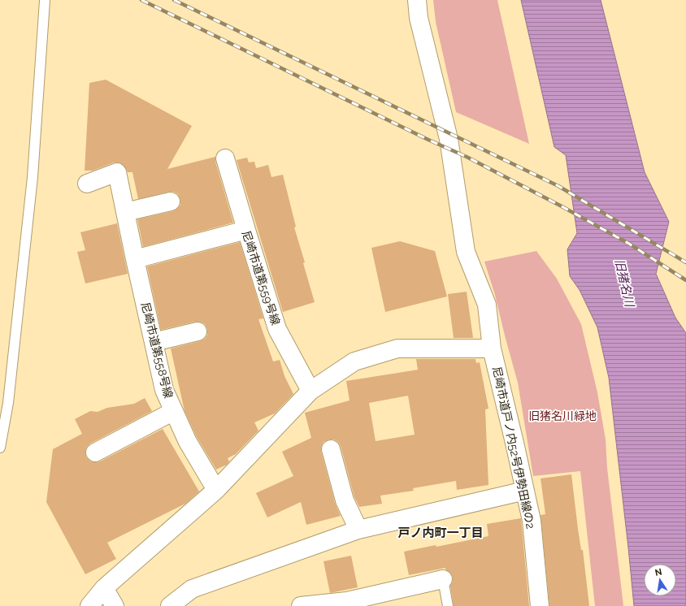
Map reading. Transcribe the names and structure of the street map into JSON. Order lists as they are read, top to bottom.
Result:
{
  "streets": {
    "street": ["尼崎市道第559号線", "尼崎市道第558号線", "尼崎市道戸ノ内52号伊勢田線の2"]
  },
  "districts": ["戸ノ内町一丁目"],
  "water": ["旧猪名川"],
  "parks": ["旧猪名川緑地"],
  "north": "top"
}
